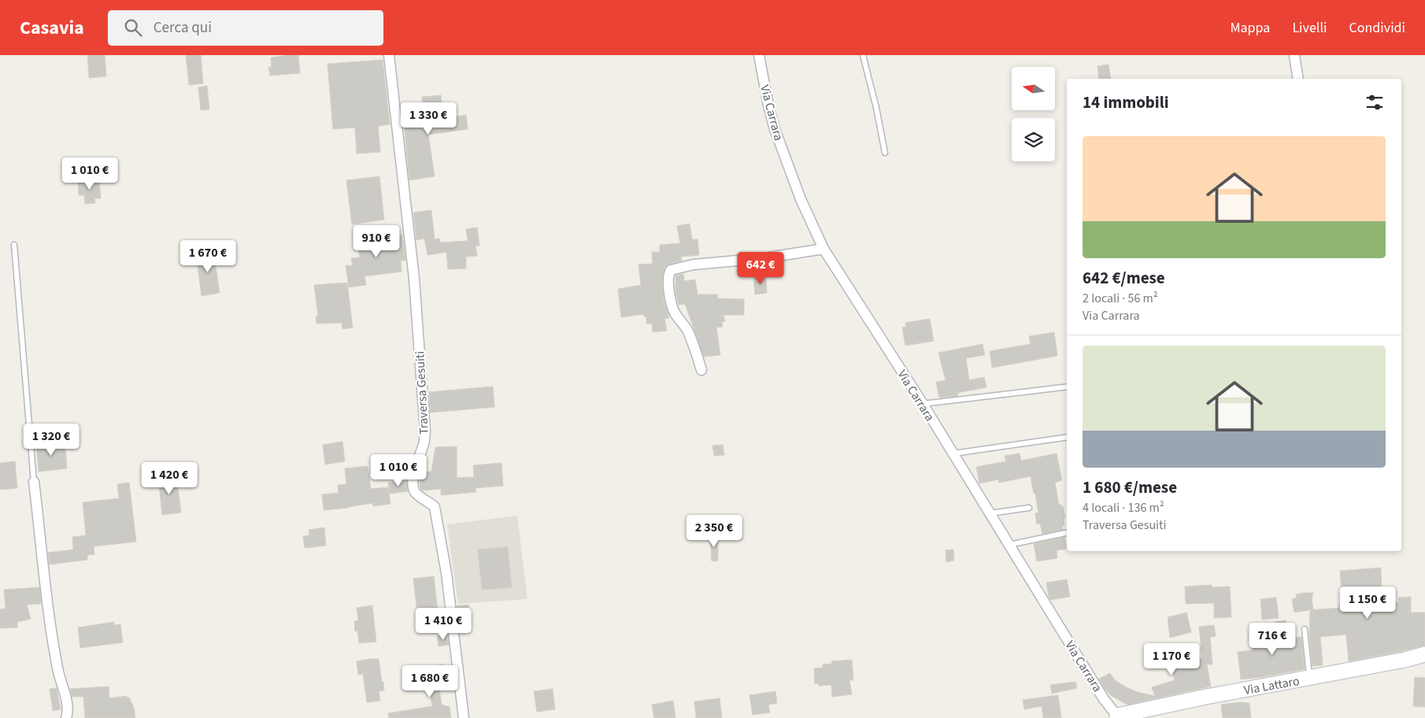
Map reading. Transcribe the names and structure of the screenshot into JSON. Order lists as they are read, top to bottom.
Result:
{
  "streets": {
    "street": ["Via Carrara", "Traversa Gesuiti", "Via Lattaro"]
  },
  "crossings": [
    ["Via Carrara", "Via Lattaro"]
  ],
  "north": "left",
  "page": {
    "header": "Casavia",
    "search": "Cerca qui",
    "nav": ["Mappa", "Livelli", "Condividi"],
    "heading": "14 immobili",
    "price": [
      "1 330 €",
      "1 010 €",
      "910 €",
      "1 670 €",
      "642 €",
      "1 320 €",
      "1 010 €",
      "1 420 €",
      "2 350 €",
      "1 150 €",
      "1 410 €",
      "716 €",
      "1 170 €",
      "1 680 €"
    ],
    "list": [
      {
        "name": "642 €/mese",
        "note": "2 locali · 56 m² · Via Carrara"
      },
      {
        "name": "1 680 €/mese",
        "note": "4 locali · 136 m² · Traversa Gesuiti"
      }
    ]
  }
}
